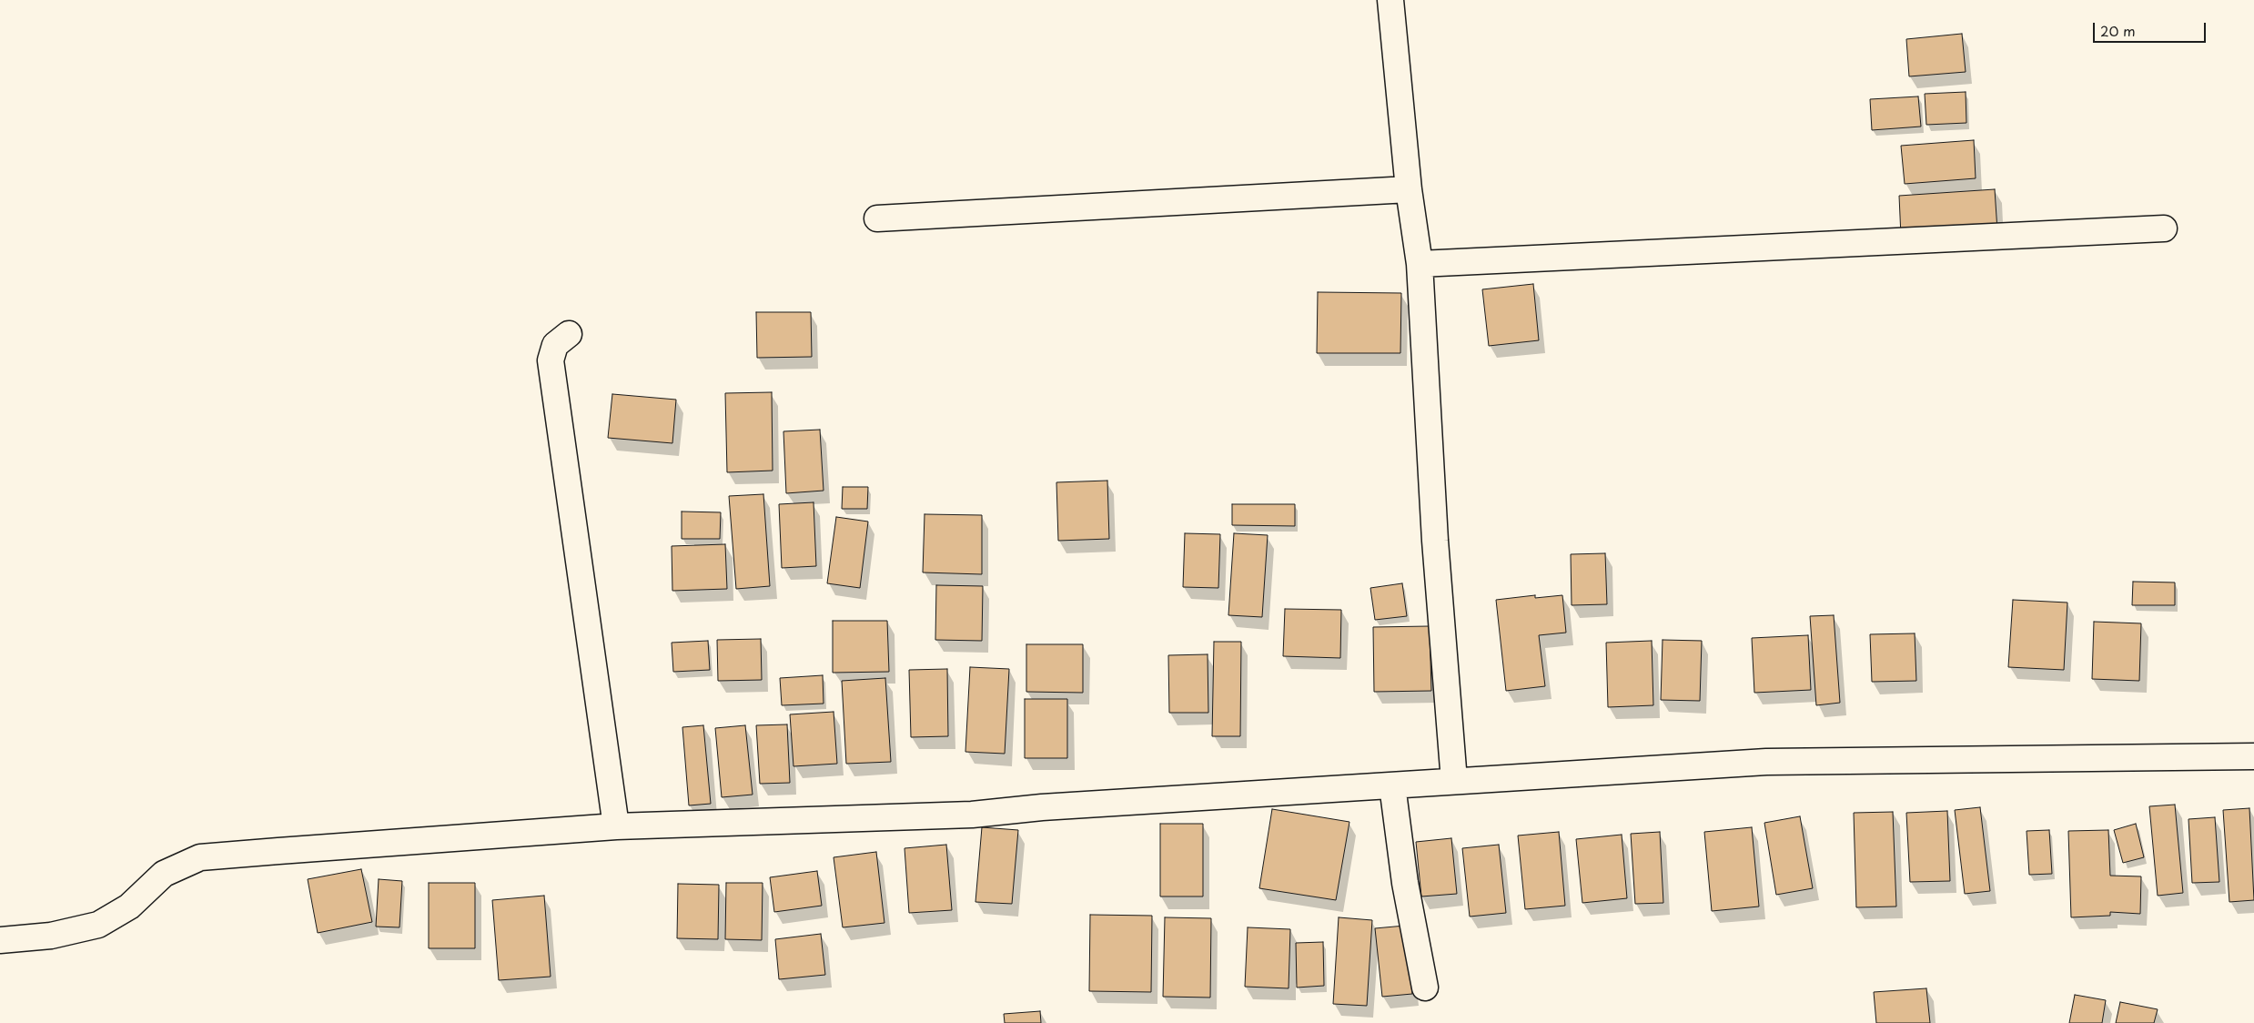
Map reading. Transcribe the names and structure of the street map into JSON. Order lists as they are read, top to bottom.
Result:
{
  "scale_bar": "20 m"
}
